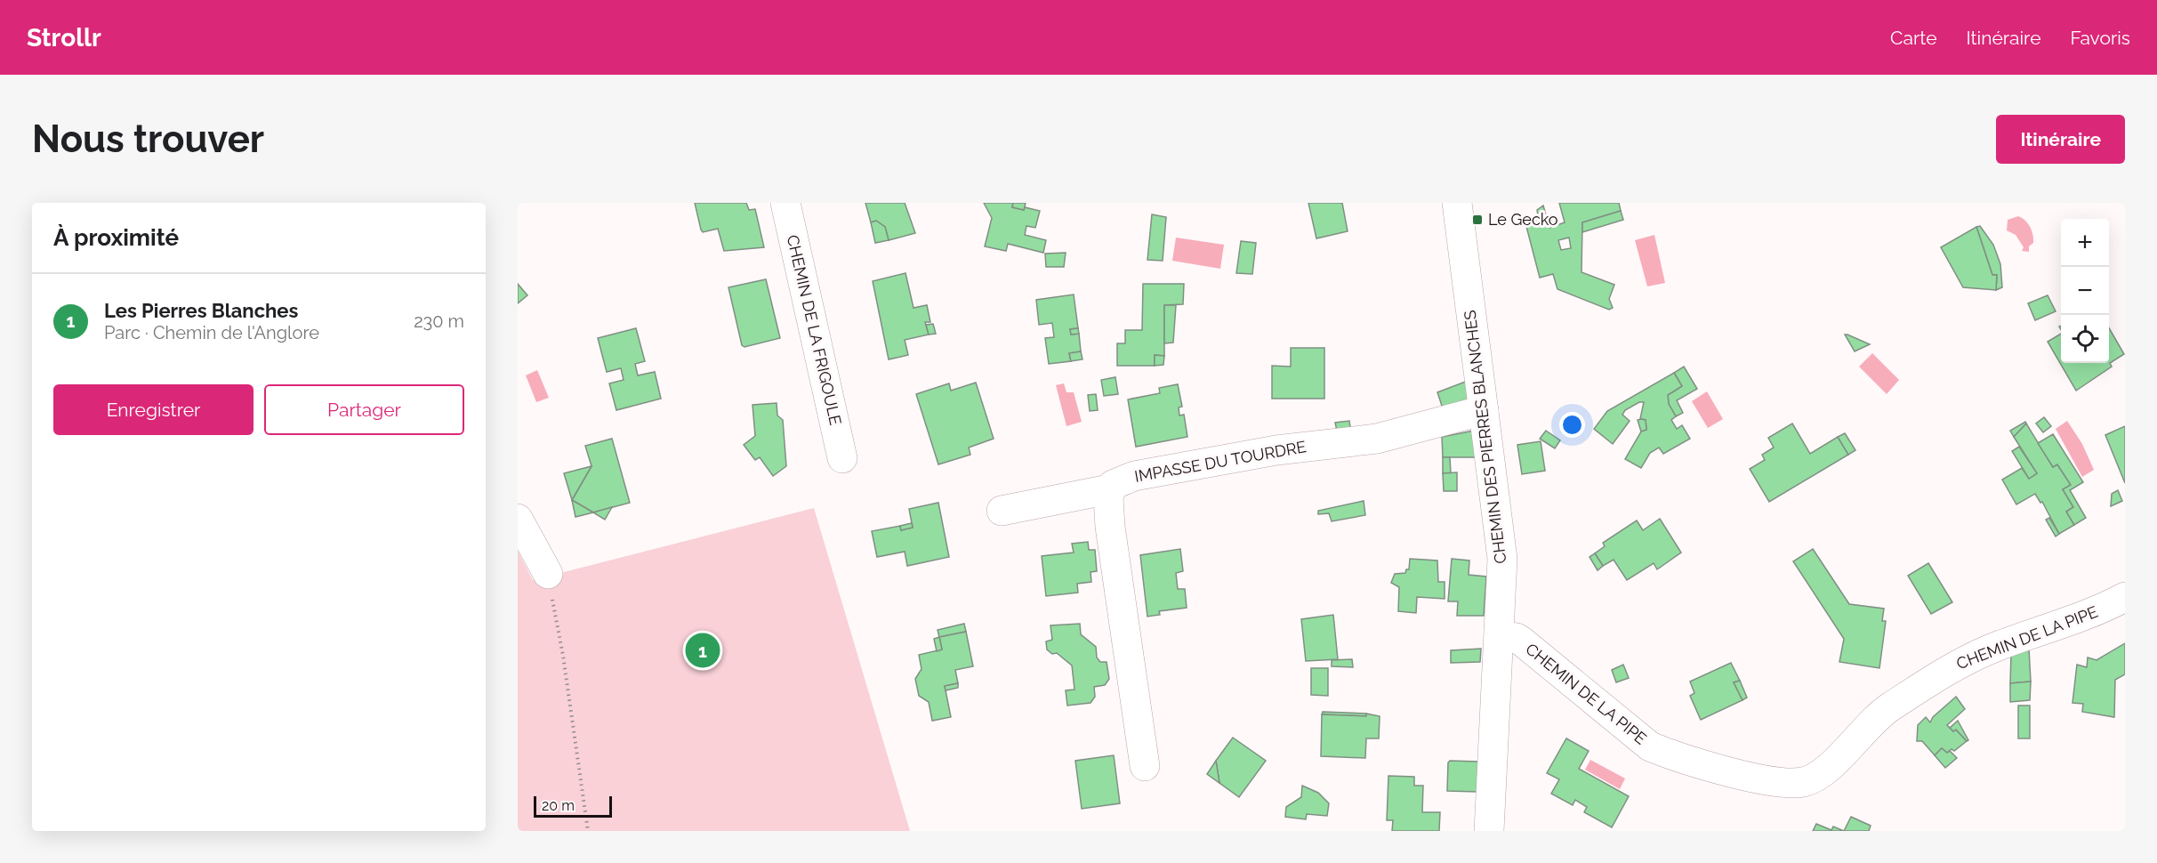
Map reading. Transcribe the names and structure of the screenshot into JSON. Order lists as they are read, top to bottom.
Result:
{
  "streets": {
    "street": [
      "CHEMIN DE LA FRIGOULE",
      "CHEMIN DES PIERRES BLANCHES",
      "IMPASSE DU TOURDRE",
      "CHEMIN DE LA PIPE"
    ]
  },
  "crossings": [
    ["CHEMIN DES PIERRES BLANCHES", "IMPASSE DU TOURDRE"],
    ["CHEMIN DES PIERRES BLANCHES", "CHEMIN DE LA PIPE"]
  ],
  "places": {
    "transit": ["Le Gecko"]
  },
  "scale_bar": "20 m",
  "page": {
    "header": "Strollr",
    "nav": ["Carte", "Itinéraire", "Favoris"],
    "buttons": [
      "Itinéraire",
      ["Enregistrer", "Partager"]
    ],
    "title": "Nous trouver",
    "heading": "À proximité",
    "map_buttons": ["+", "−"],
    "list": [
      {
        "mark": "1",
        "name": "Les Pierres Blanches",
        "note": "Parc · Chemin de l'Anglore",
        "value": "230 m"
      }
    ],
    "pins": "1",
    "scale": "20 m"
  }
}
